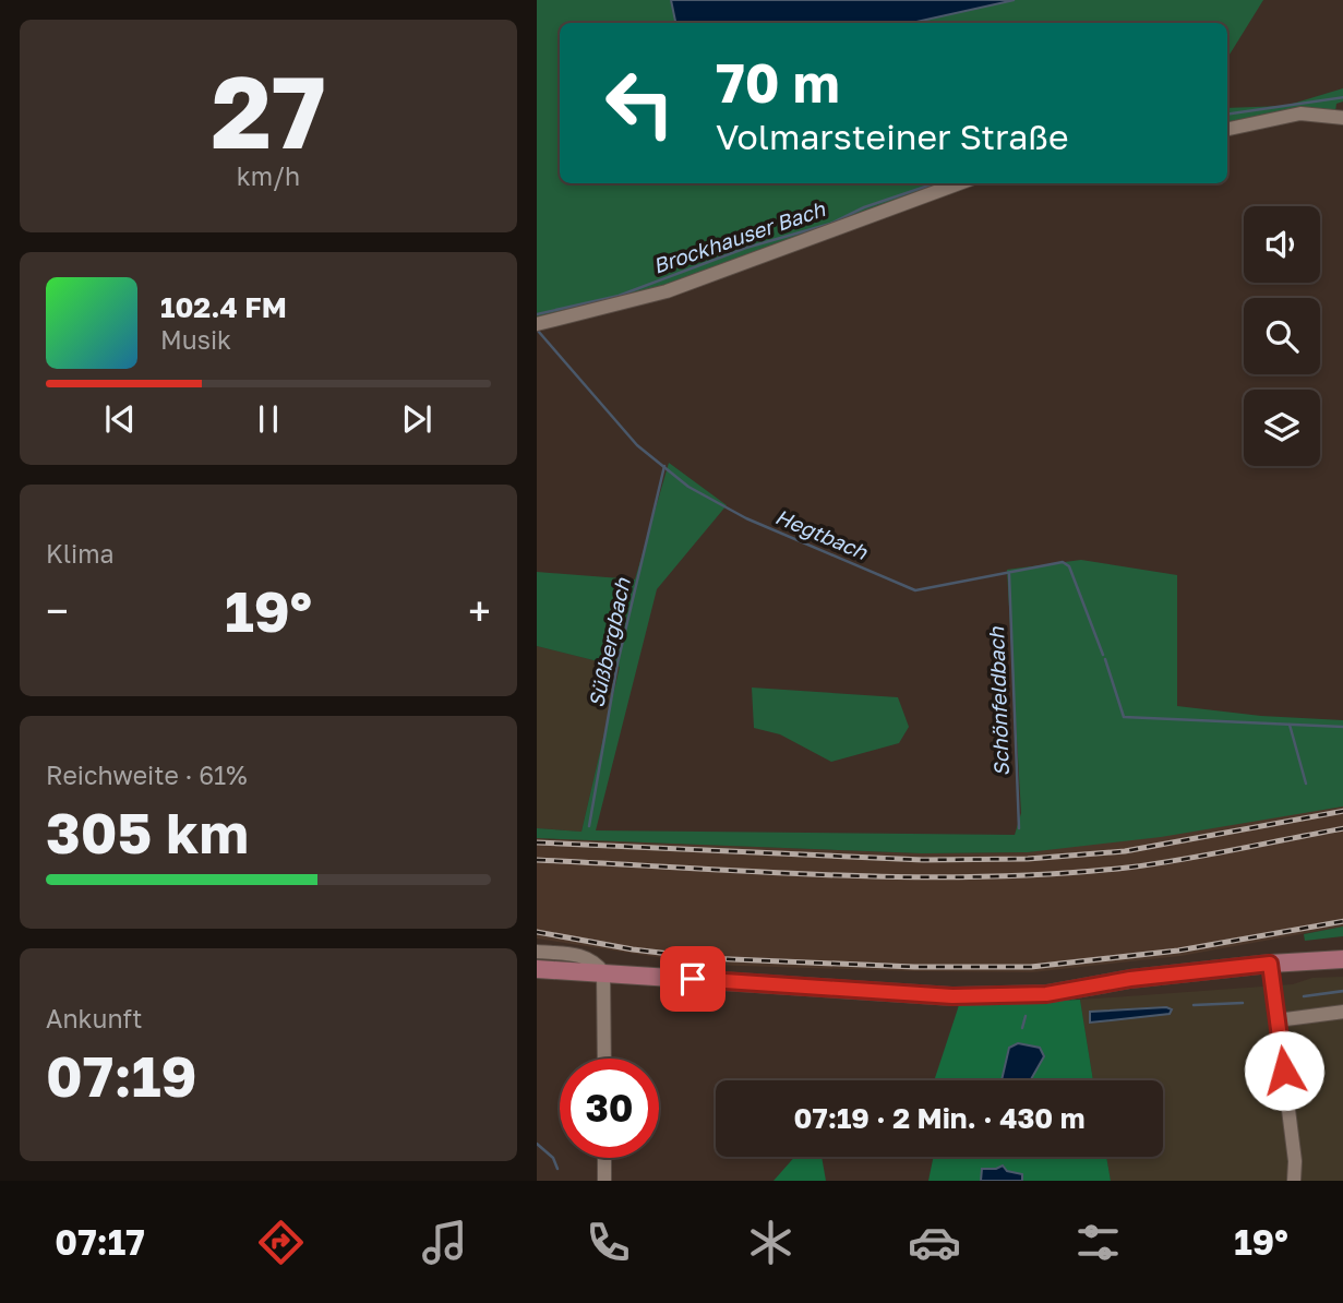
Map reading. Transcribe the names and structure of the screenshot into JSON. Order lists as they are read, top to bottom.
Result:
{
  "water": [
    "Brockhauser Bach",
    "Hegtbach",
    "Süßbergbach",
    "Schönfeldbach"
  ],
  "page": {
    "tile": [
      ["27", "km/h"],
      "Klima",
      ["Reichweite · 61%", "305 km"],
      ["Ankunft", "07:19"]
    ],
    "turn": ["70 m", "Volmarsteiner Straße"],
    "song": ["102.4 FM", "Musik"],
    "heat": ["−", "19°", "+"],
    "limit": "30",
    "trip": "07:19 · 2 Min. · 430 m",
    "tabs": ["07:17", "19°"]
  }
}
